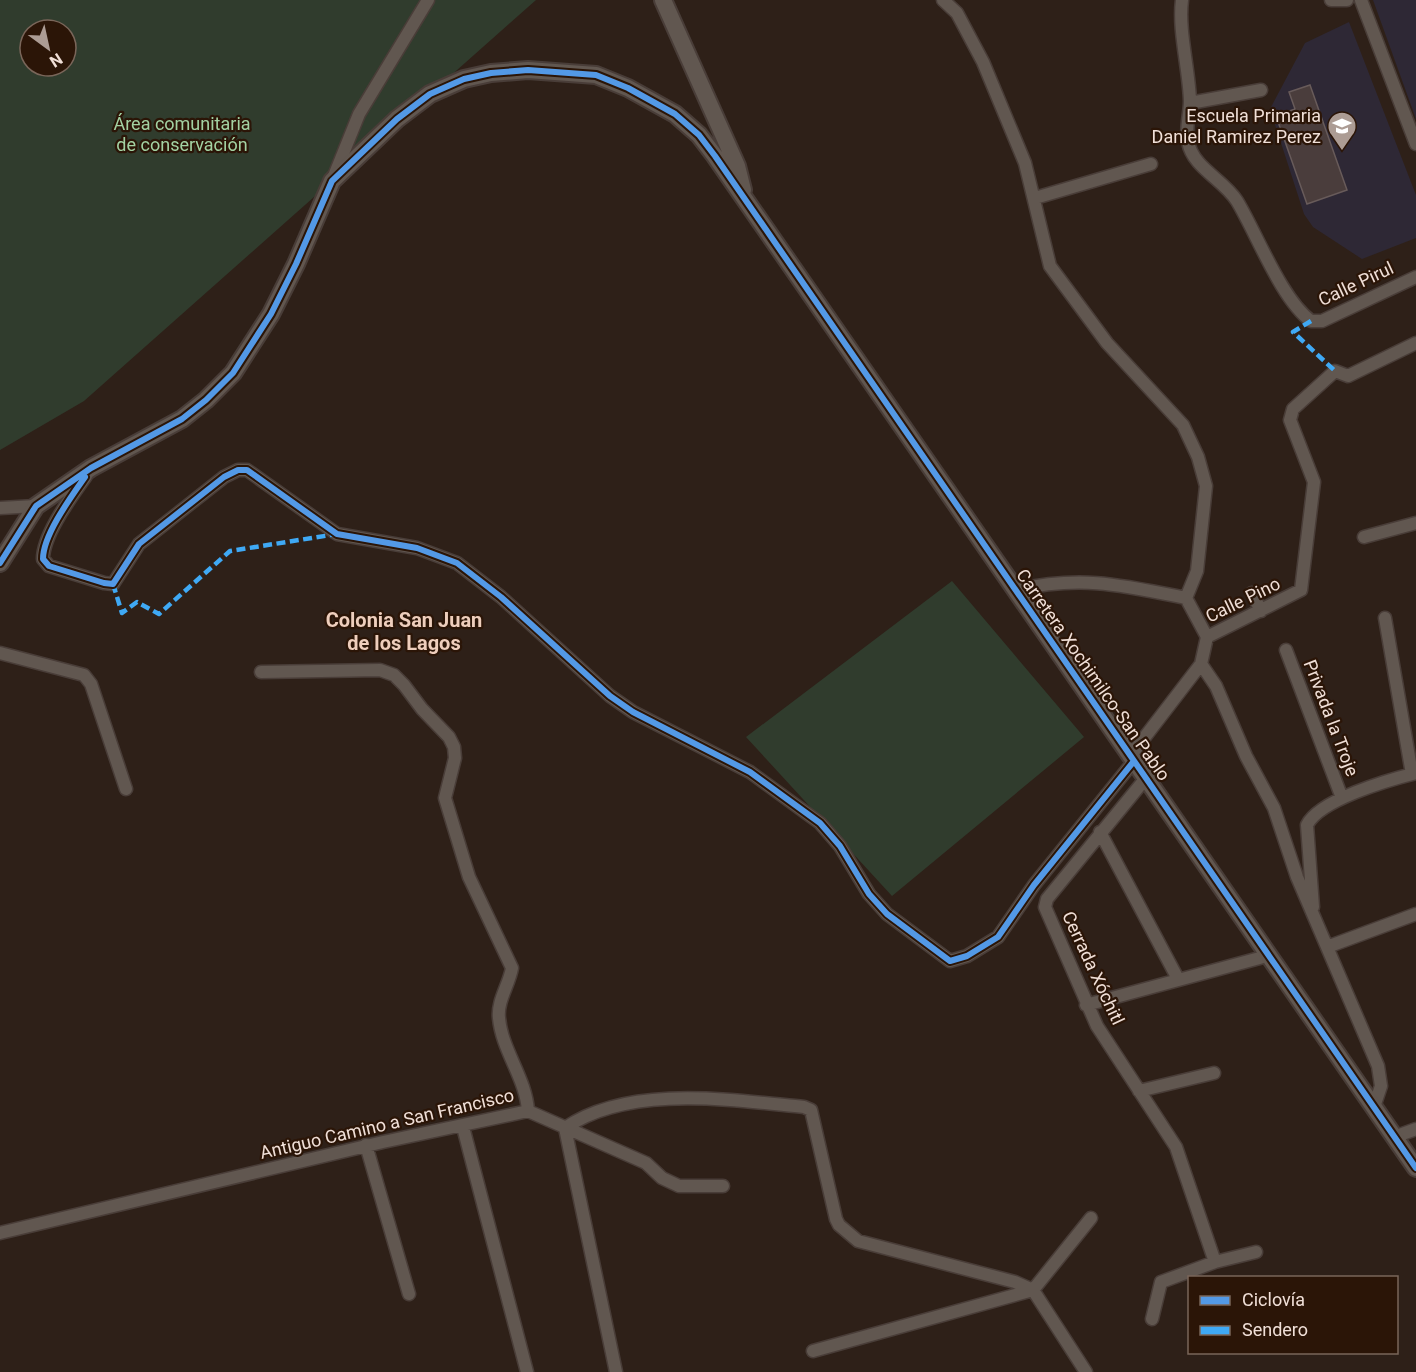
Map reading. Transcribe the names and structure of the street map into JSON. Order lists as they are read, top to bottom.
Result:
{
  "streets": {
    "street": [
      "Calle Pirul",
      "Calle Pino",
      "Carretera Xochimilco-San Pablo",
      "Privada la Troje",
      "Cerrada Xóchitl",
      "Antiguo Camino a San Francisco"
    ]
  },
  "crossings": [
    ["Calle Pino", "Carretera Xochimilco-San Pablo"],
    ["Carretera Xochimilco-San Pablo", "Cerrada Xóchitl"]
  ],
  "districts": ["Colonia San Juan de los Lagos"],
  "parks": ["Área comunitaria de conservación"],
  "places": {
    "school or university": ["Escuela Primaria Daniel Ramirez Perez"]
  },
  "legend": ["Ciclovía", "Sendero"],
  "north": "bottom right"
}
